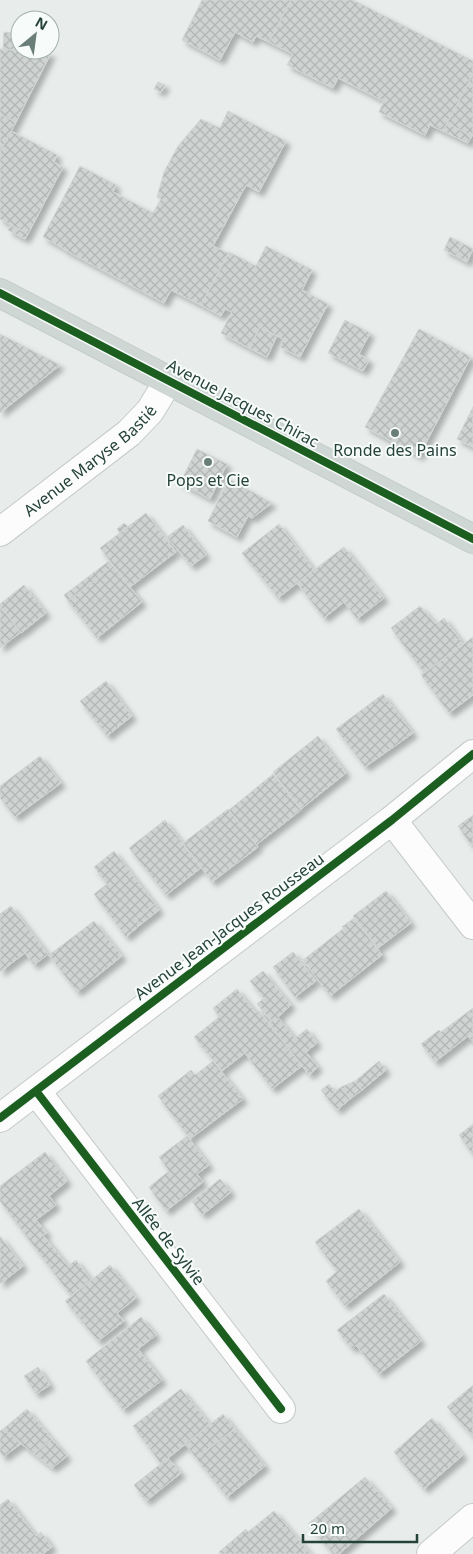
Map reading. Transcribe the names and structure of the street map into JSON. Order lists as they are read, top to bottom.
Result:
{
  "streets": {
    "main road": ["Avenue Jacques Chirac"],
    "street": ["Avenue Maryse Bastié", "Avenue Jean-Jacques Rousseau", "Allée de Sylvie"]
  },
  "crossings": [
    ["Avenue Jacques Chirac", "Avenue Maryse Bastié"],
    ["Avenue Jean-Jacques Rousseau", "Allée de Sylvie"]
  ],
  "places": ["Ronde des Pains", "Pops et Cie"],
  "scale_bar": "20 m",
  "north": "top right"
}
